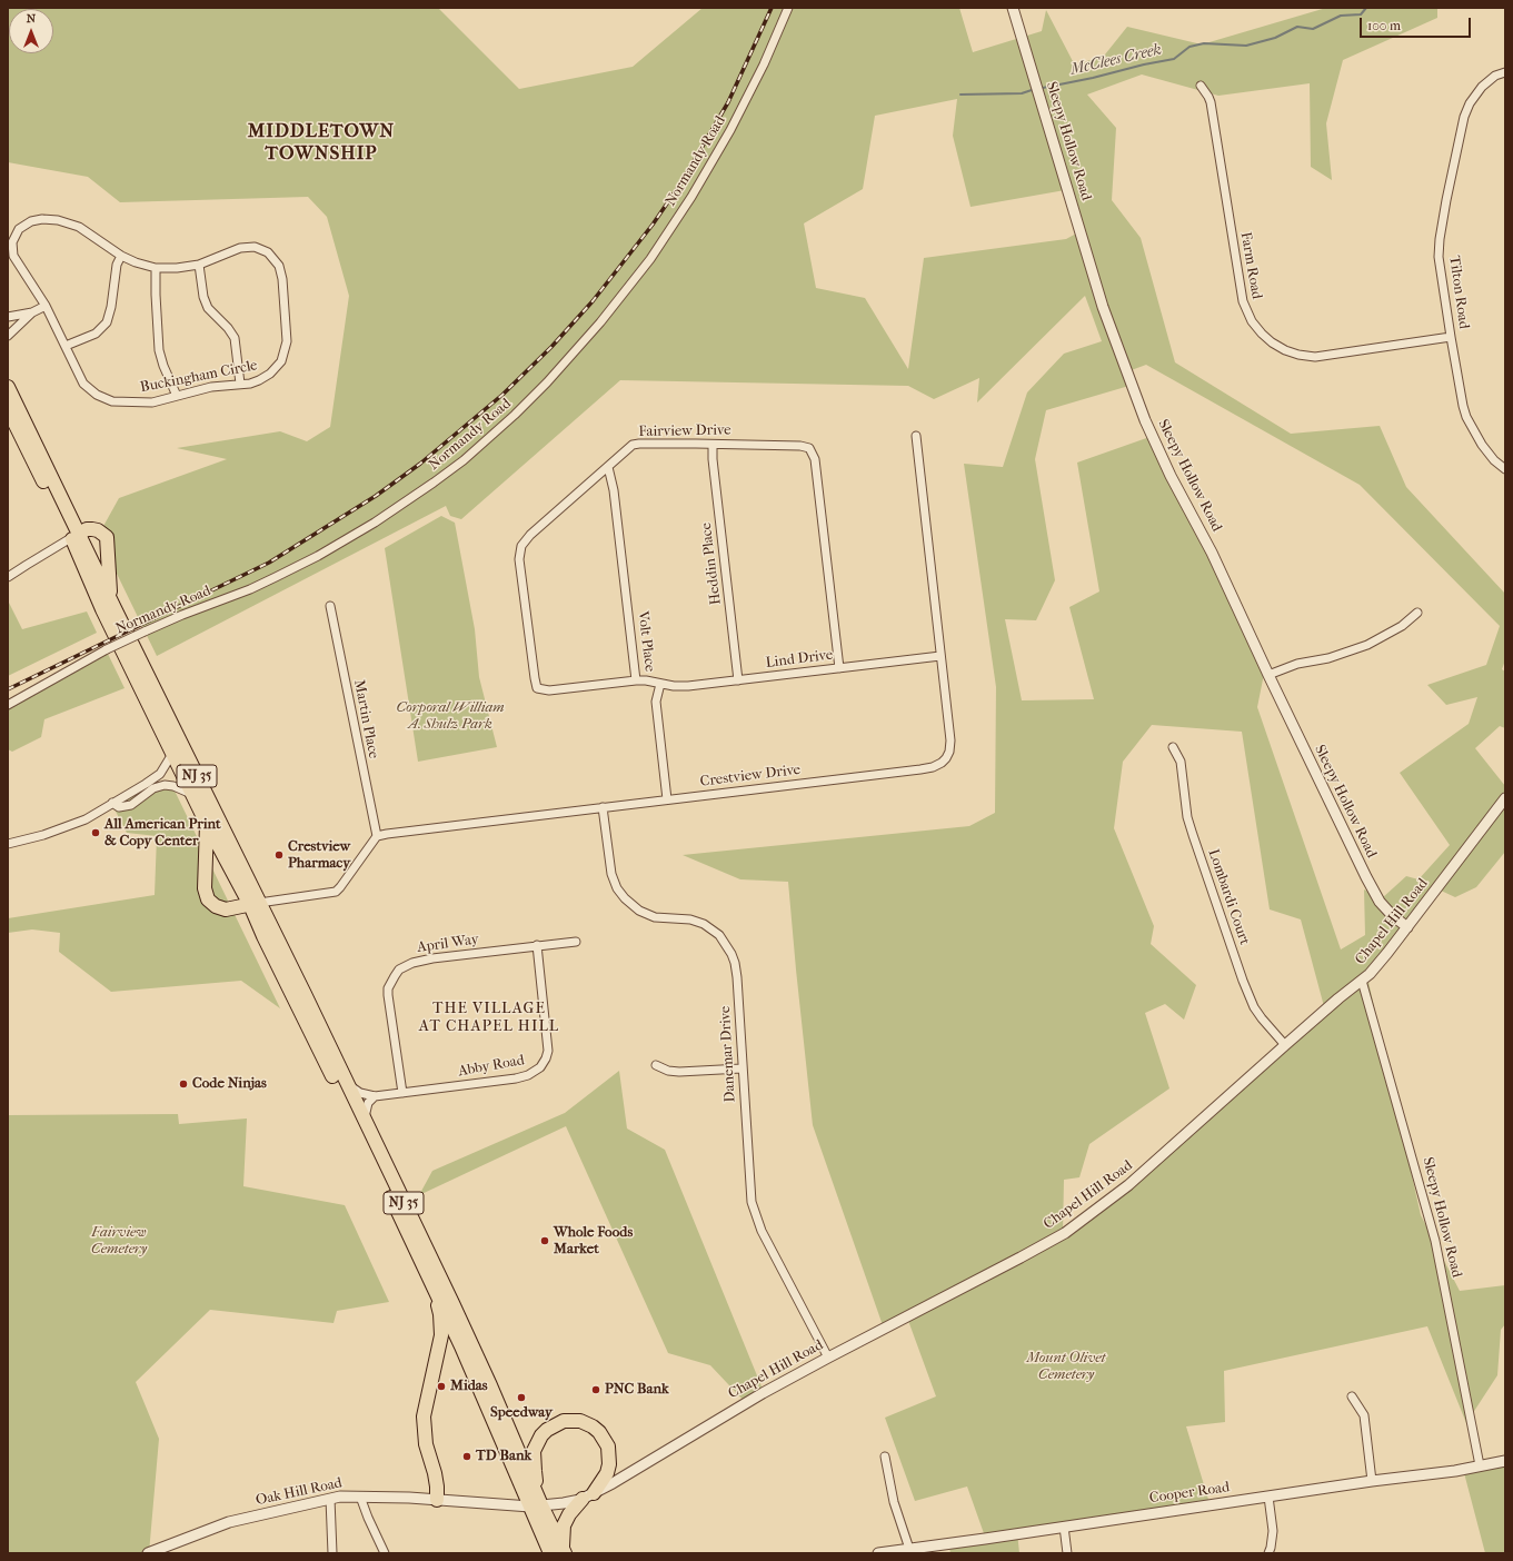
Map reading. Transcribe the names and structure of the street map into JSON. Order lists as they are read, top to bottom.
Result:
{
  "streets": {
    "highway": ["NJ 35"],
    "street": [
      "Sleepy Hollow Road",
      "Normandy Road",
      "Farm Road",
      "Tilton Road",
      "Buckingham Circle",
      "Fairview Drive",
      "Heddin Place",
      "Volt Place",
      "Lind Drive",
      "Martin Place",
      "Crestview Drive",
      "Lombardi Court",
      "Chapel Hill Road",
      "April Way",
      "Danemar Drive",
      "Abby Road",
      "Oak Hill Road",
      "Cooper Road"
    ]
  },
  "crossings": [
    ["Sleepy Hollow Road", "Chapel Hill Road"],
    ["Sleepy Hollow Road", "Cooper Road"],
    ["Farm Road", "Tilton Road"],
    ["Fairview Drive", "Heddin Place"],
    ["Fairview Drive", "Volt Place"],
    ["Fairview Drive", "Lind Drive"],
    ["Heddin Place", "Lind Drive"],
    ["Volt Place", "Lind Drive"],
    ["Volt Place", "Crestview Drive"],
    ["Lind Drive", "Crestview Drive"],
    ["Martin Place", "Crestview Drive"],
    ["NJ 35", "Chapel Hill Road"],
    ["NJ 35", "Abby Road"],
    ["NJ 35", "Oak Hill Road"],
    ["Crestview Drive", "Danemar Drive"],
    ["Lombardi Court", "Chapel Hill Road"],
    ["Chapel Hill Road", "Danemar Drive"],
    ["Chapel Hill Road", "Oak Hill Road"],
    ["April Way", "Abby Road"]
  ],
  "districts": ["MIDDLETOWN TOWNSHIP", "THE VILLAGE AT CHAPEL HILL"],
  "water": ["McClees Creek"],
  "parks": ["Corporal William A. Shulz Park", "Fairview Cemetery", "Mount Olivet Cemetery"],
  "places": [
    "All American Print & Copy Center",
    "Crestview Pharmacy",
    "Code Ninjas",
    "Whole Foods Market",
    "Midas",
    "PNC Bank",
    "Speedway",
    "TD Bank"
  ],
  "scale_bar": "100 m",
  "north": "top"
}
